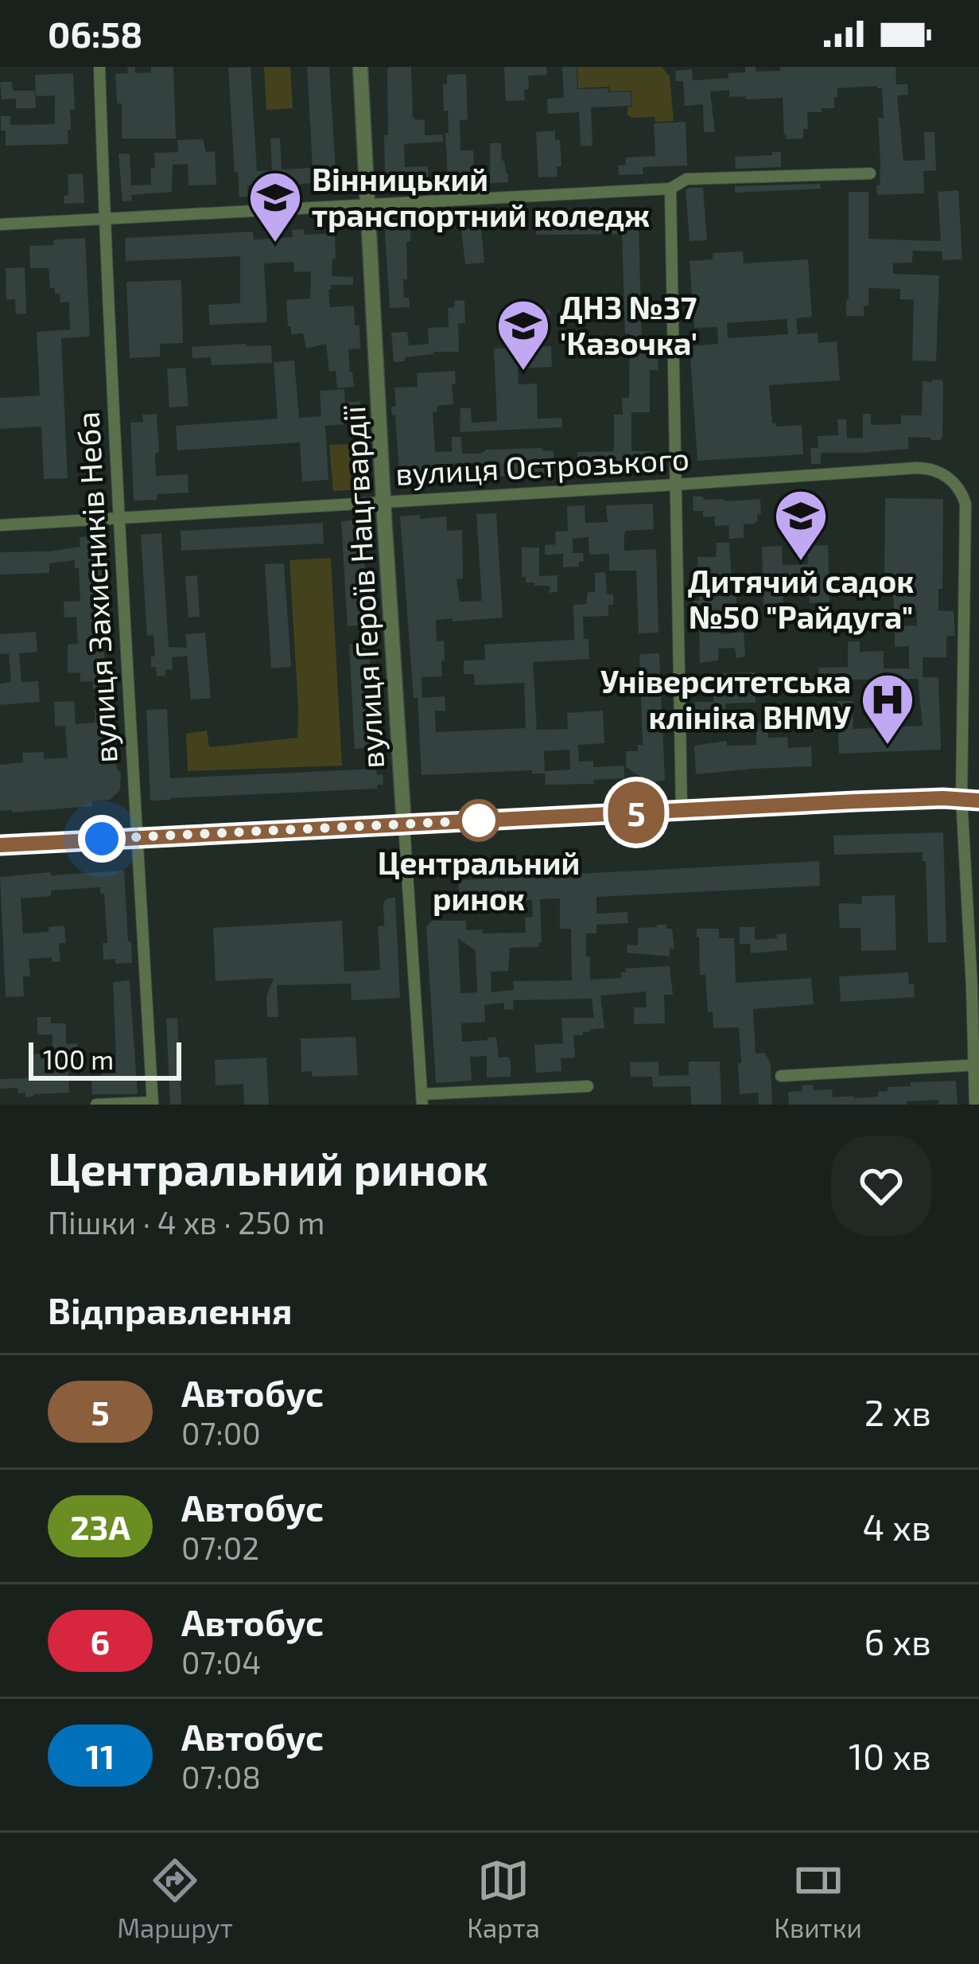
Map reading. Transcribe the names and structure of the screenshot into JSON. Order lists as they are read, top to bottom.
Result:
{
  "streets": {
    "street": ["вулиця Острозького", "вулиця Захисників Неба", "вулиця Героїв Нацгвардії"]
  },
  "crossings": [
    ["вулиця Острозького", "вулиця Захисників Неба"],
    ["вулиця Острозького", "вулиця Героїв Нацгвардії"]
  ],
  "places": {
    "school or university": ["Вінницький транспортний коледж", "ДНЗ №37 'Казочка'", "Дитячий садок №50 \"Райдуга\""],
    "hospital": ["Університетська клініка ВНМУ"],
    "other": ["Центральний ринок"]
  },
  "lines": ["bus line 5"],
  "scale_bar": "100 m",
  "page": {
    "status": "06:58",
    "on_map": "5",
    "scale": "100 m",
    "heading": [
      ["Центральний ринок", "Пішки · 4 хв · 250 m"],
      "Відправлення"
    ],
    "list": [
      {
        "mark": "5",
        "name": "Автобус",
        "note": "07:00",
        "value": "2 хв"
      },
      {
        "mark": "23А",
        "name": "Автобус",
        "note": "07:02",
        "value": "4 хв"
      },
      {
        "mark": "6",
        "name": "Автобус",
        "note": "07:04",
        "value": "6 хв"
      },
      {
        "mark": "11",
        "name": "Автобус",
        "note": "07:08",
        "value": "10 хв"
      }
    ],
    "tabs": ["Маршрут", "Карта", "Квитки"]
  }
}
